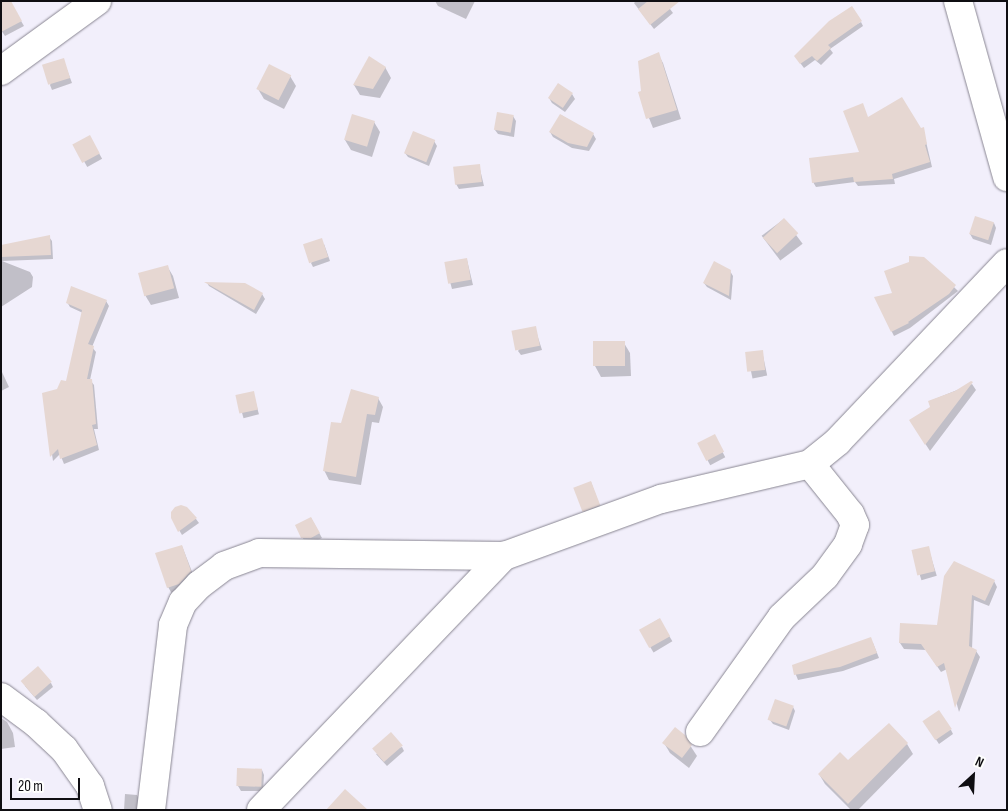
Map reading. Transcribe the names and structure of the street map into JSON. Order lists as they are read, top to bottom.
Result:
{
  "scale_bar": "20 m",
  "north": "top right"
}
